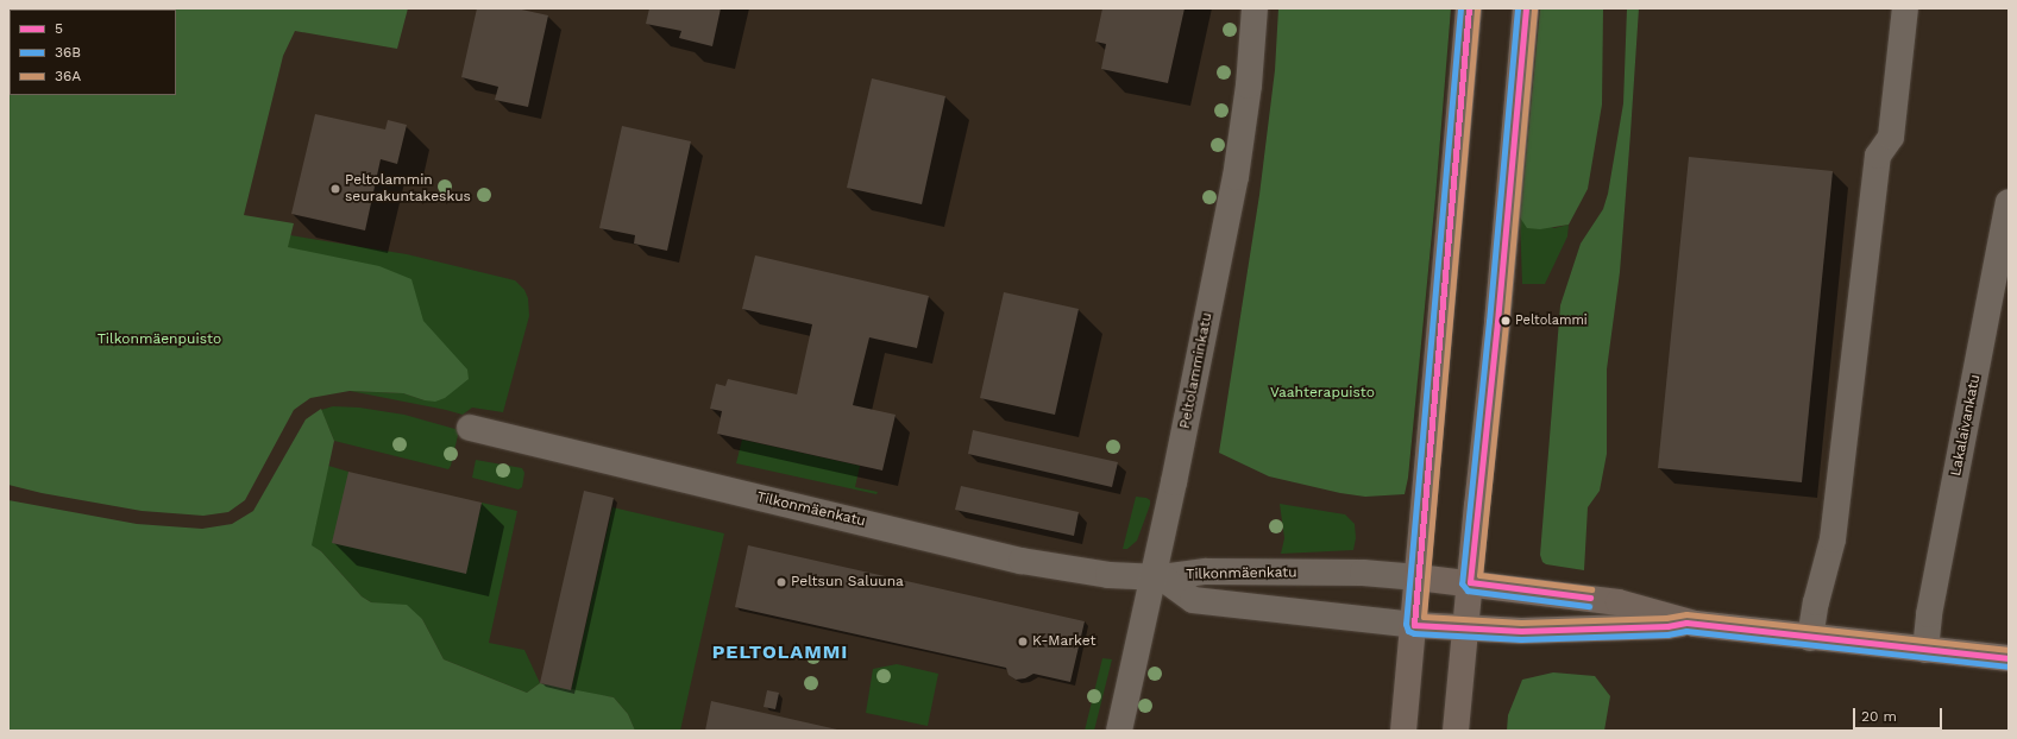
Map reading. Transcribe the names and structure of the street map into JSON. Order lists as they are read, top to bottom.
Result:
{
  "streets": {
    "main road": ["Tilkonmäenkatu"],
    "street": ["Peltolamminkatu", "Lakalaivankatu"]
  },
  "crossings": [
    ["Peltolamminkatu", "Tilkonmäenkatu"]
  ],
  "districts": ["PELTOLAMMI"],
  "parks": ["Tilkonmäenpuisto", "Vaahterapuisto"],
  "places": [
    "Peltolammin seurakuntakeskus",
    "Peltolammi",
    "Peltsun Saluuna",
    "K-Market"
  ],
  "lines": ["transit line 5", "transit line 36B", "transit line 36A"],
  "legend": ["5", "36B", "36A"],
  "scale_bar": "20 m"
}
